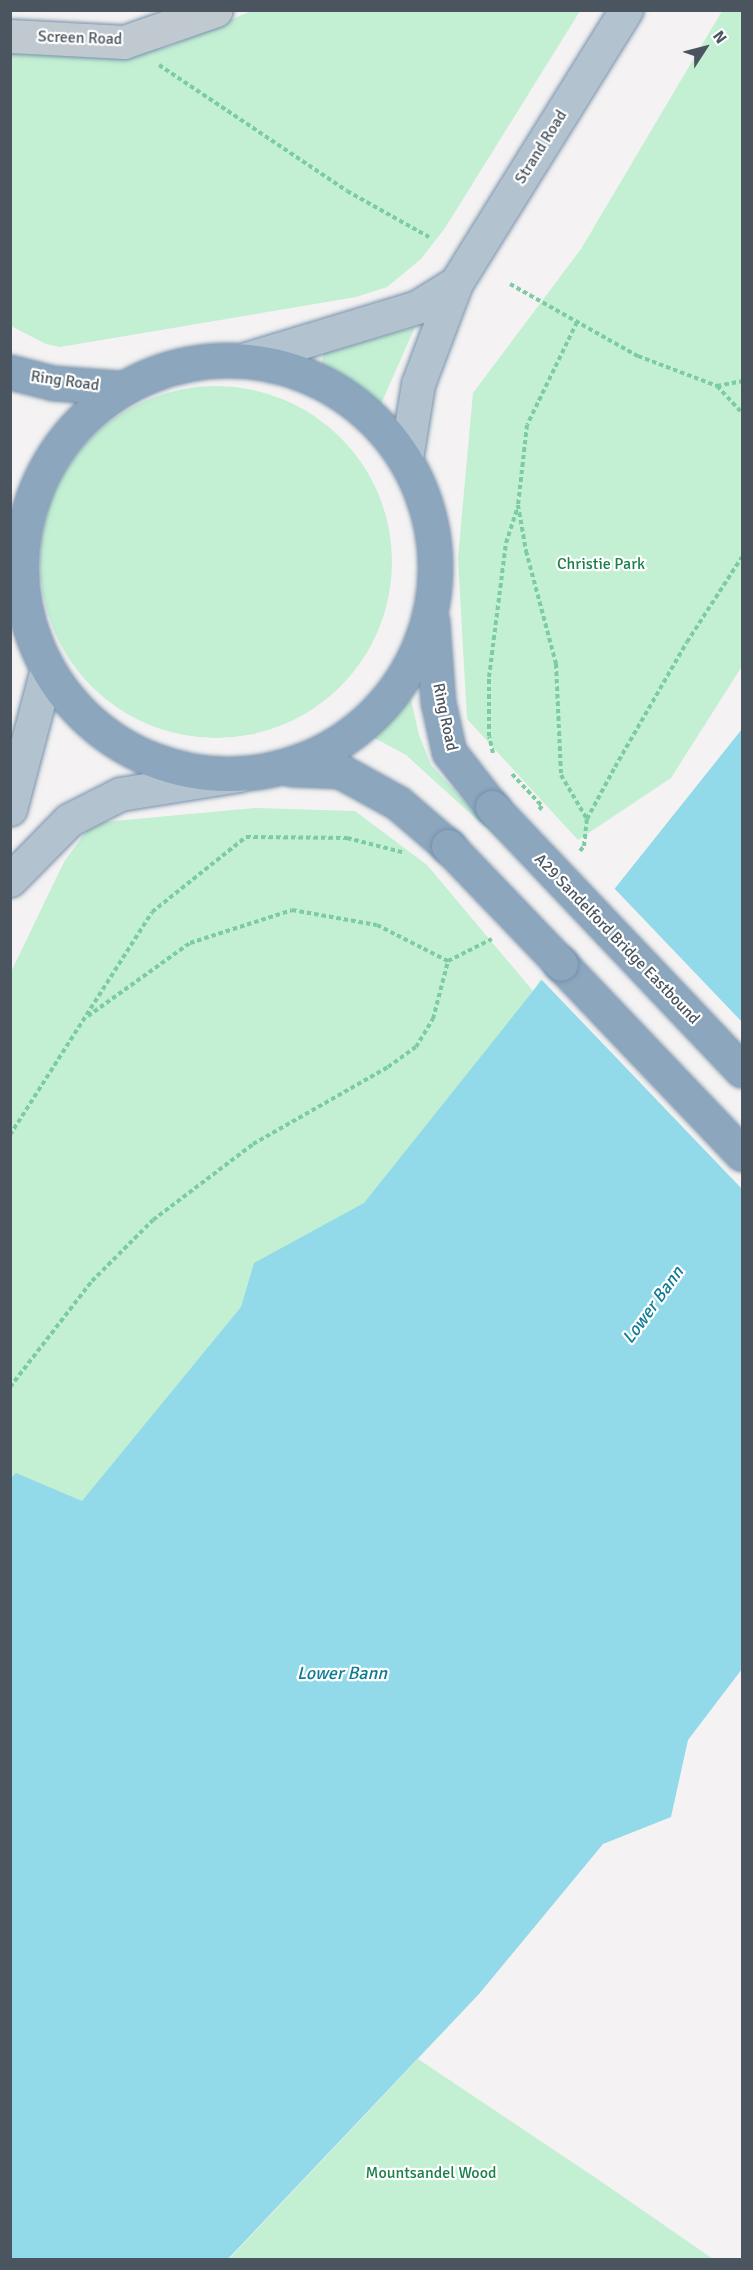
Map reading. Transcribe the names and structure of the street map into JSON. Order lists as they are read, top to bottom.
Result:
{
  "streets": {
    "highway": ["Ring Road", "A29 Sandelford Bridge Eastbound"],
    "main road": ["Strand Road"],
    "street": ["Screen Road"]
  },
  "crossings": [
    ["Ring Road", "A29 Sandelford Bridge Eastbound"]
  ],
  "water": ["Lower Bann"],
  "parks": ["Christie Park", "Mountsandel Wood"],
  "north": "top right"
}
